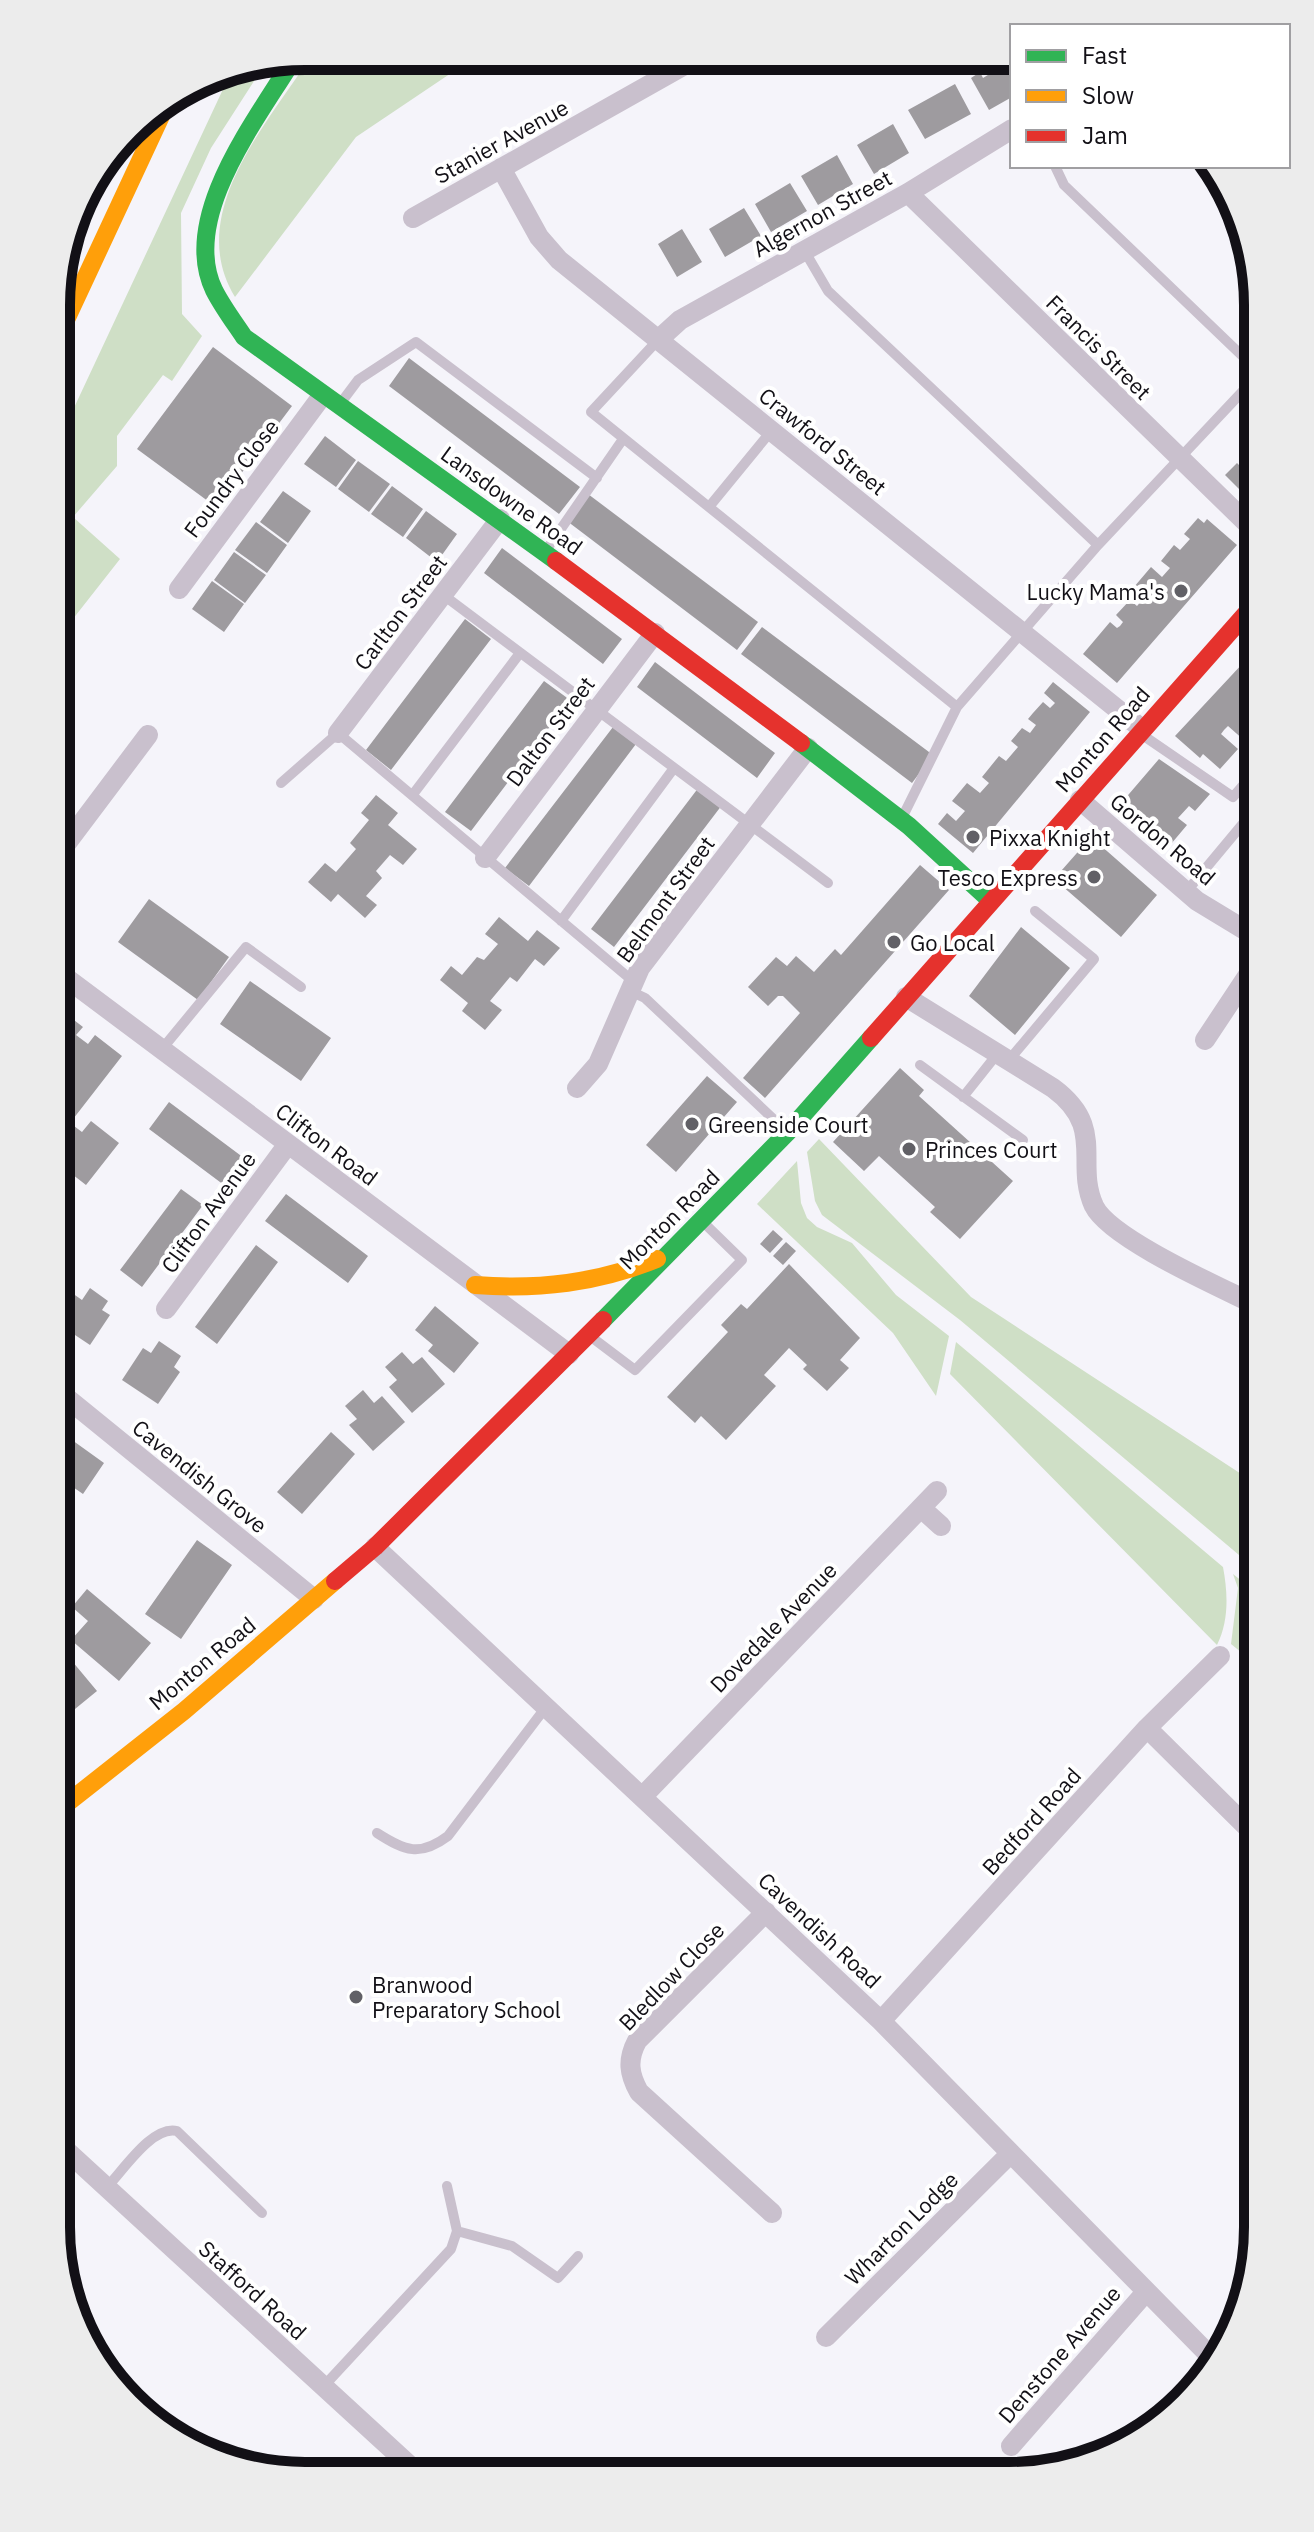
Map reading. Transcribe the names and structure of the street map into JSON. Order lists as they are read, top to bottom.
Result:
{
  "streets": {
    "main road": ["Lansdowne Road", "Monton Road"],
    "street": [
      "Stanier Avenue",
      "Algernon Street",
      "Francis Street",
      "Crawford Street",
      "Foundry Close",
      "Carlton Street",
      "Dalton Street",
      "Gordon Road",
      "Belmont Street",
      "Clifton Road",
      "Clifton Avenue",
      "Cavendish Grove",
      "Dovedale Avenue",
      "Bedford Road",
      "Cavendish Road",
      "Bledlow Close",
      "Wharton Lodge",
      "Stafford Road",
      "Denstone Avenue"
    ]
  },
  "crossings": [
    ["Stanier Avenue", "Crawford Street"],
    ["Algernon Street", "Francis Street"],
    ["Algernon Street", "Crawford Street"],
    ["Crawford Street", "Monton Road"],
    ["Foundry Close", "Lansdowne Road"],
    ["Lansdowne Road", "Carlton Street"],
    ["Lansdowne Road", "Dalton Street"],
    ["Lansdowne Road", "Monton Road"],
    ["Lansdowne Road", "Belmont Street"],
    ["Monton Road", "Gordon Road"],
    ["Monton Road", "Clifton Road"],
    ["Monton Road", "Cavendish Grove"],
    ["Monton Road", "Cavendish Road"],
    ["Clifton Road", "Clifton Avenue"],
    ["Dovedale Avenue", "Cavendish Road"],
    ["Bedford Road", "Cavendish Road"],
    ["Cavendish Road", "Bledlow Close"],
    ["Cavendish Road", "Wharton Lodge"],
    ["Cavendish Road", "Denstone Avenue"]
  ],
  "places": [
    "Lucky Mama's",
    "Pixxa Knight",
    "Tesco Express",
    "Go Local",
    "Greenside Court",
    "Princes Court",
    "Branwood Preparatory School"
  ],
  "legend": ["Fast", "Slow", "Jam"]
}
